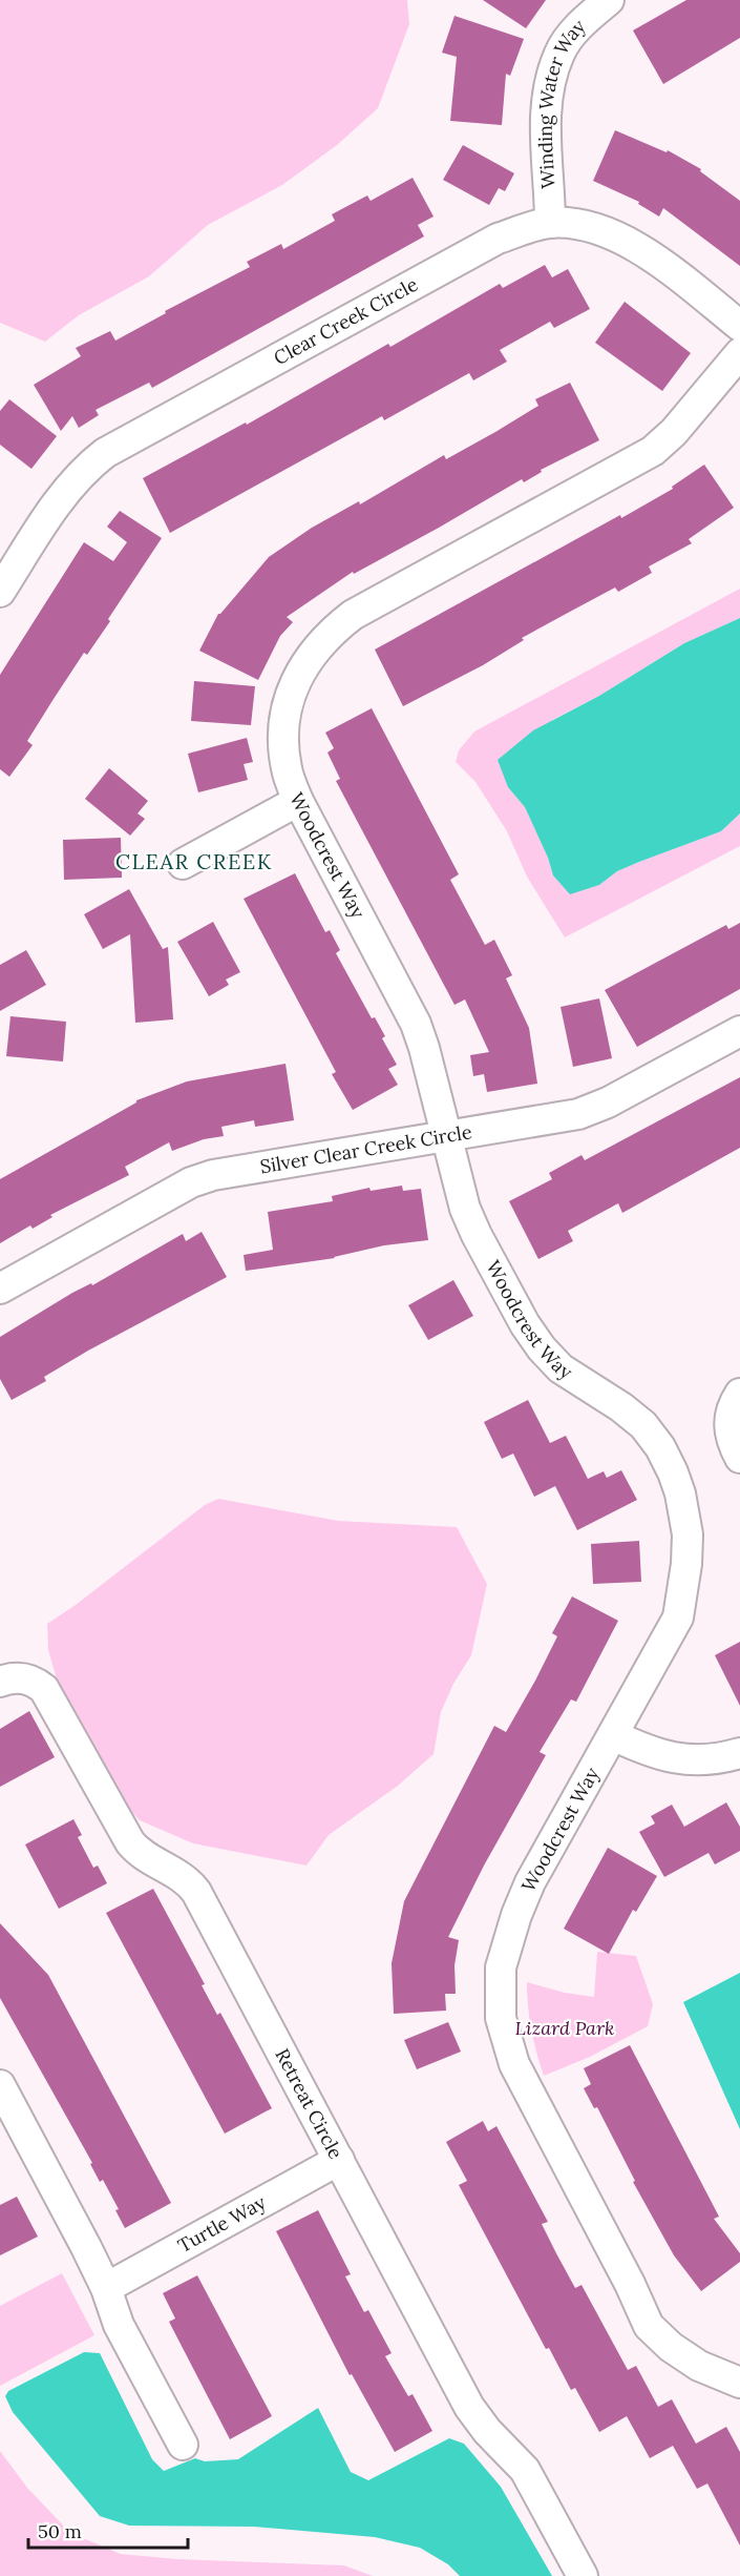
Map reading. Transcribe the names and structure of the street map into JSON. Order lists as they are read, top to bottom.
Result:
{
  "streets": {
    "street": [
      "Winding Water Way",
      "Clear Creek Circle",
      "Woodcrest Way",
      "Silver Clear Creek Circle",
      "Retreat Circle",
      "Turtle Way"
    ]
  },
  "crossings": [
    ["Winding Water Way", "Clear Creek Circle"],
    ["Woodcrest Way", "Silver Clear Creek Circle"],
    ["Retreat Circle", "Turtle Way"]
  ],
  "districts": ["CLEAR CREEK"],
  "parks": ["Lizard Park"],
  "scale_bar": "50 m"
}
